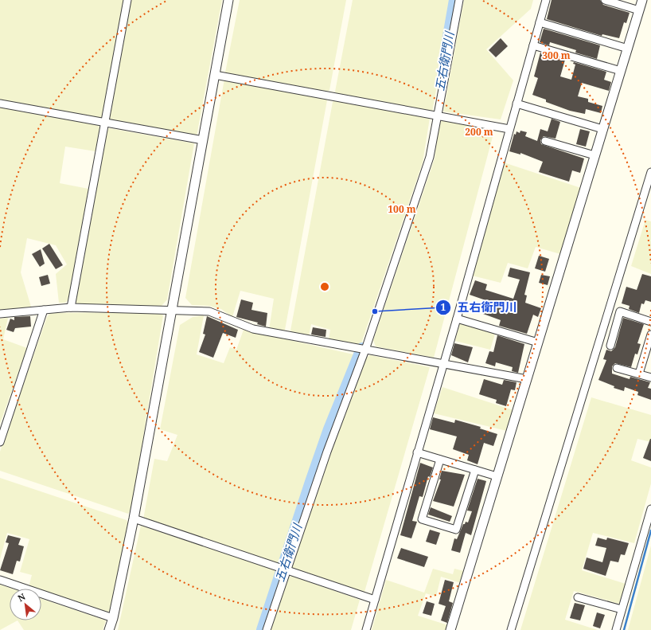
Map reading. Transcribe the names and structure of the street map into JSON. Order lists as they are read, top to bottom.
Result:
{
  "water": ["五右衛門川"],
  "places": ["五右衛門川"],
  "north": "top left",
  "rings": ["300 m", "200 m", "100 m"]
}
